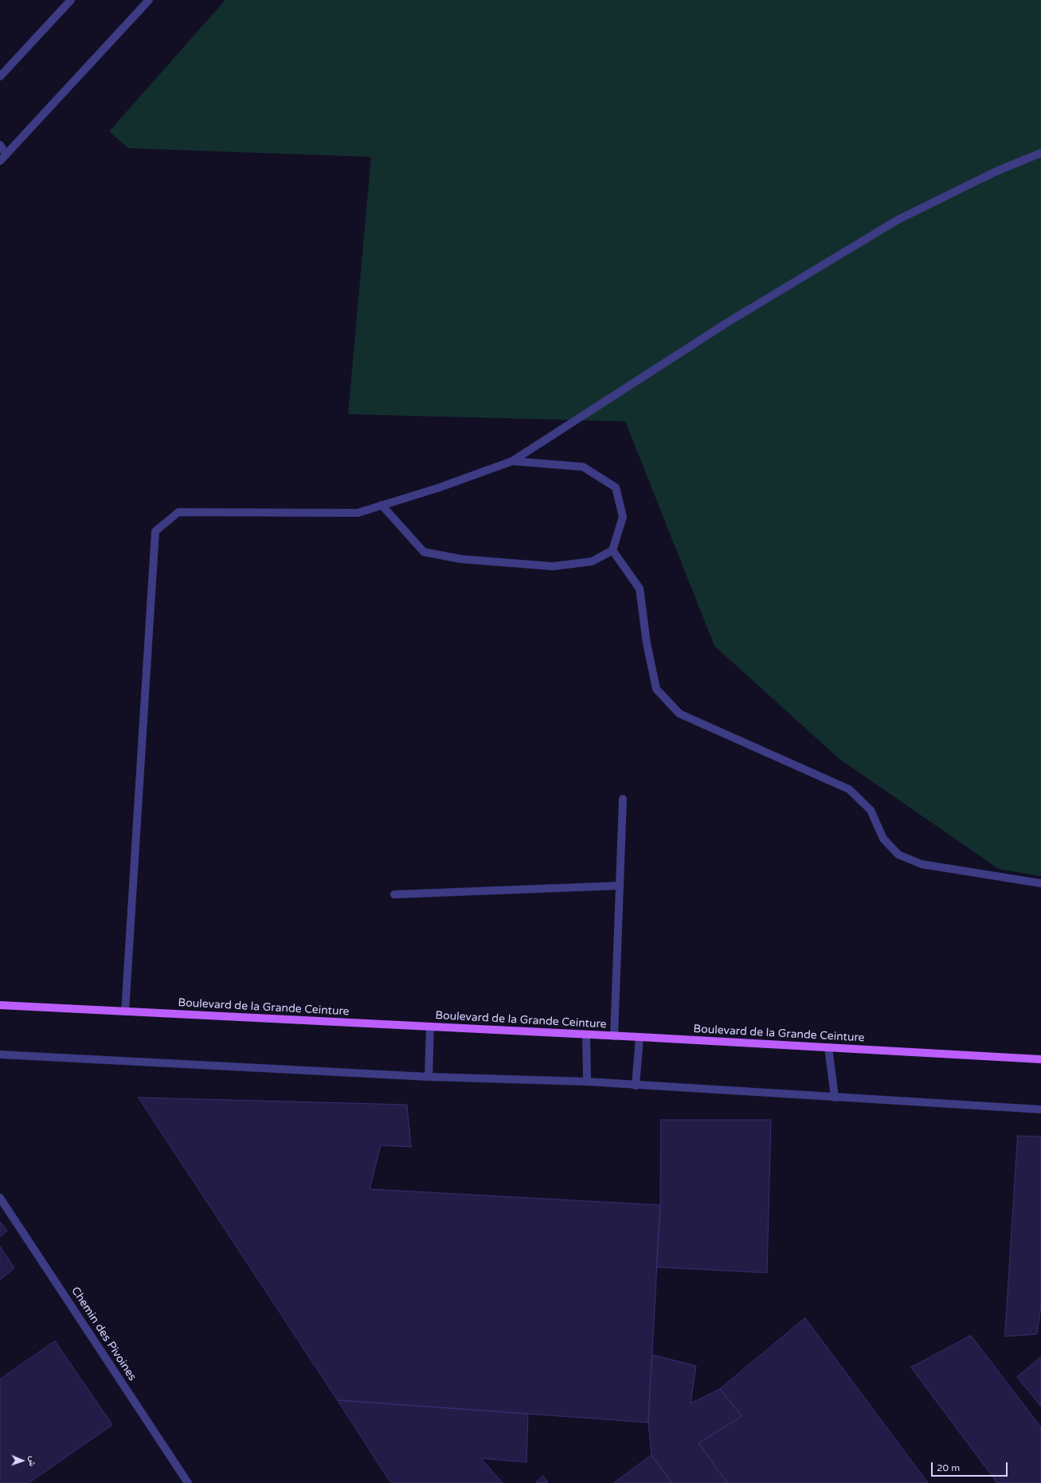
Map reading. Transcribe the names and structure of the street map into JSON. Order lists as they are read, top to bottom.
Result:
{
  "streets": {
    "main road": ["Boulevard de la Grande Ceinture"],
    "street": ["Chemin des Pivoines"]
  },
  "scale_bar": "20 m",
  "north": "right"
}
